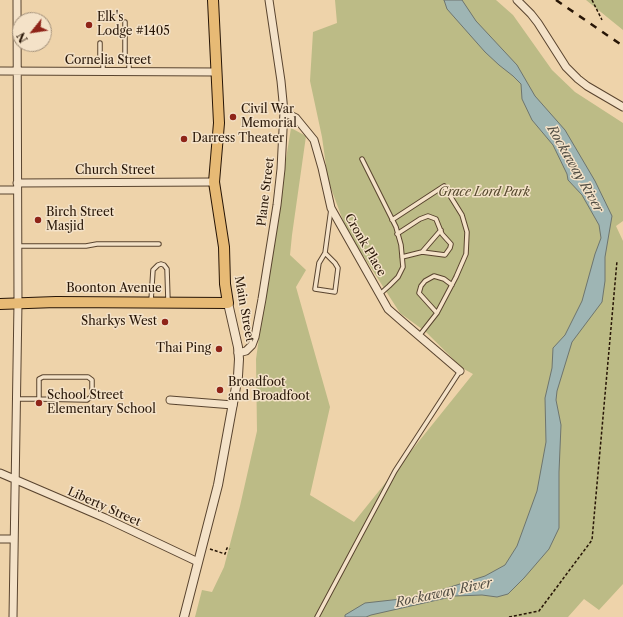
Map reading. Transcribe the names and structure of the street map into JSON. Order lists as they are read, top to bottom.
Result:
{
  "streets": {
    "main road": ["Boonton Avenue", "Main Street"],
    "street": [
      "Cornelia Street",
      "Church Street",
      "Plane Street",
      "Cronk Place",
      "Liberty Street"
    ]
  },
  "crossings": [
    ["Cornelia Street", "Main Street"],
    ["Church Street", "Main Street"],
    ["Plane Street", "Cronk Place"],
    ["Plane Street", "Main Street"],
    ["Boonton Avenue", "Main Street"],
    ["Main Street", "Liberty Street"]
  ],
  "water": ["Rockaway River"],
  "parks": ["Grace Lord Park"],
  "places": [
    "Elk's Lodge #1405",
    "Civil War Memorial",
    "Darress Theater",
    "Birch Street Masjid",
    "Sharkys West",
    "Thai Ping",
    "Broadfoot and Broadfoot",
    "School Street Elementary School"
  ],
  "north": "bottom left"
}
